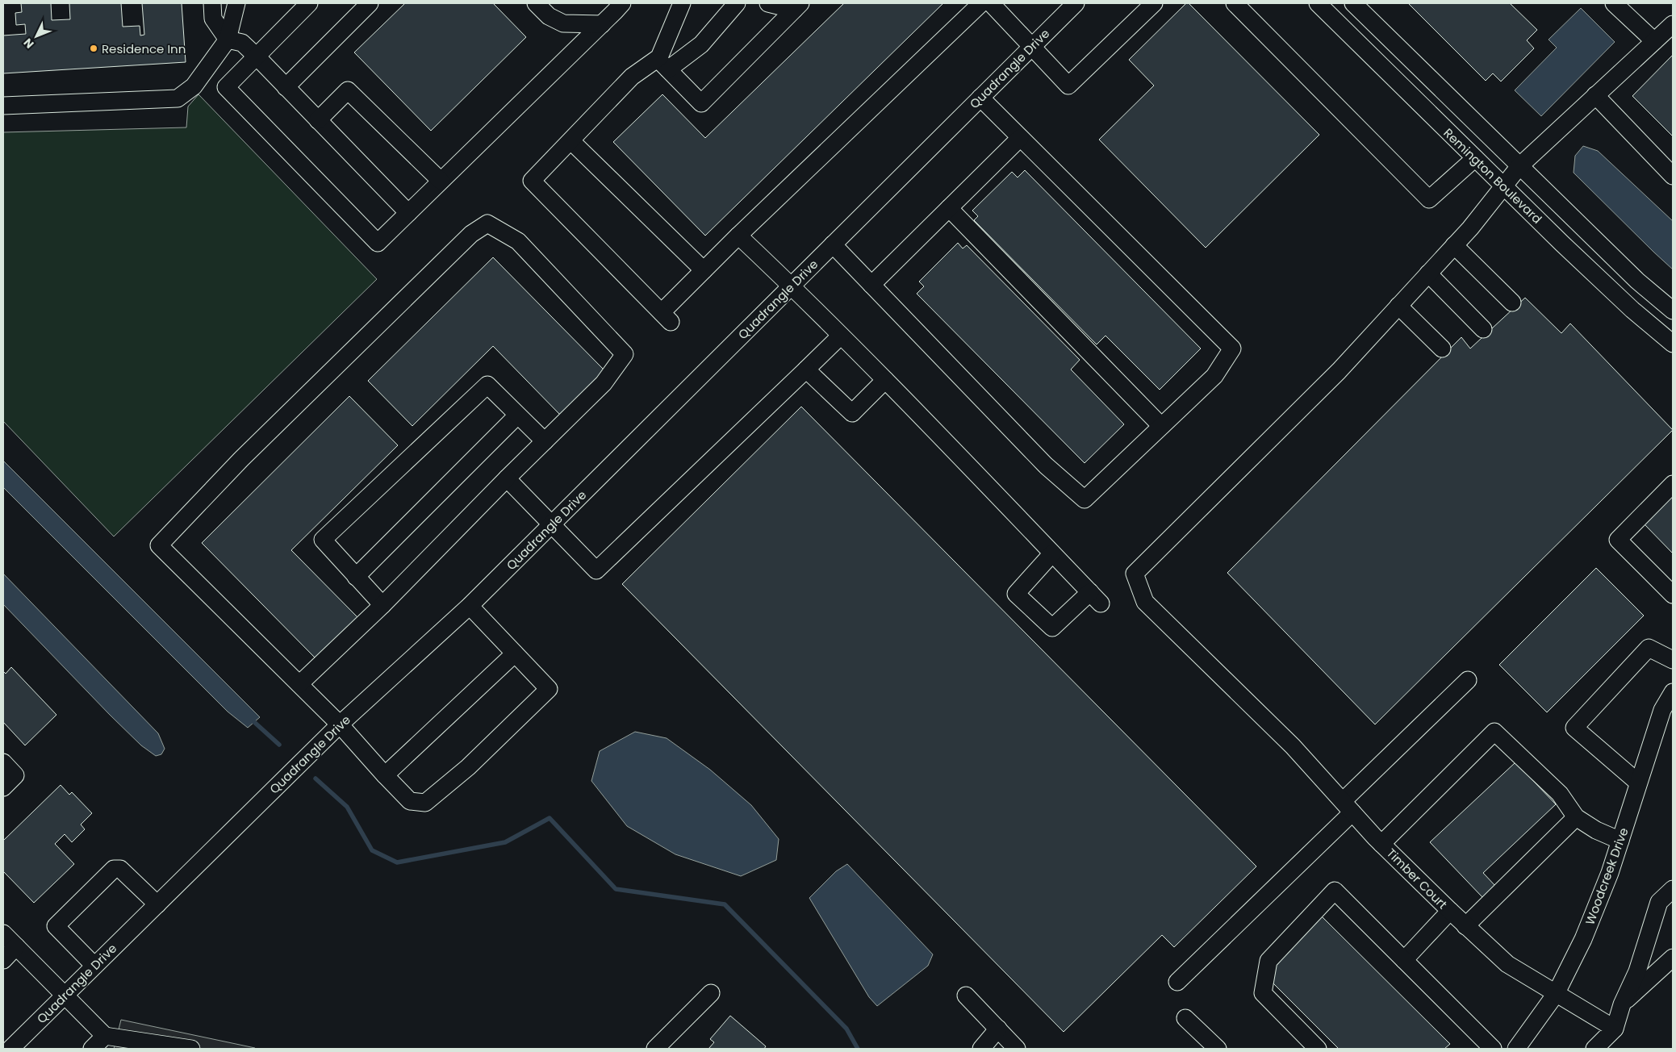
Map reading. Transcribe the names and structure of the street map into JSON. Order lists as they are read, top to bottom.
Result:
{
  "streets": {
    "street": [
      "Quadrangle Drive",
      "Remington Boulevard",
      "Woodcreek Drive",
      "Timber Court"
    ]
  },
  "crossings": [
    ["Woodcreek Drive", "Timber Court"]
  ],
  "places": ["Residence Inn"],
  "north": "bottom left"
}
